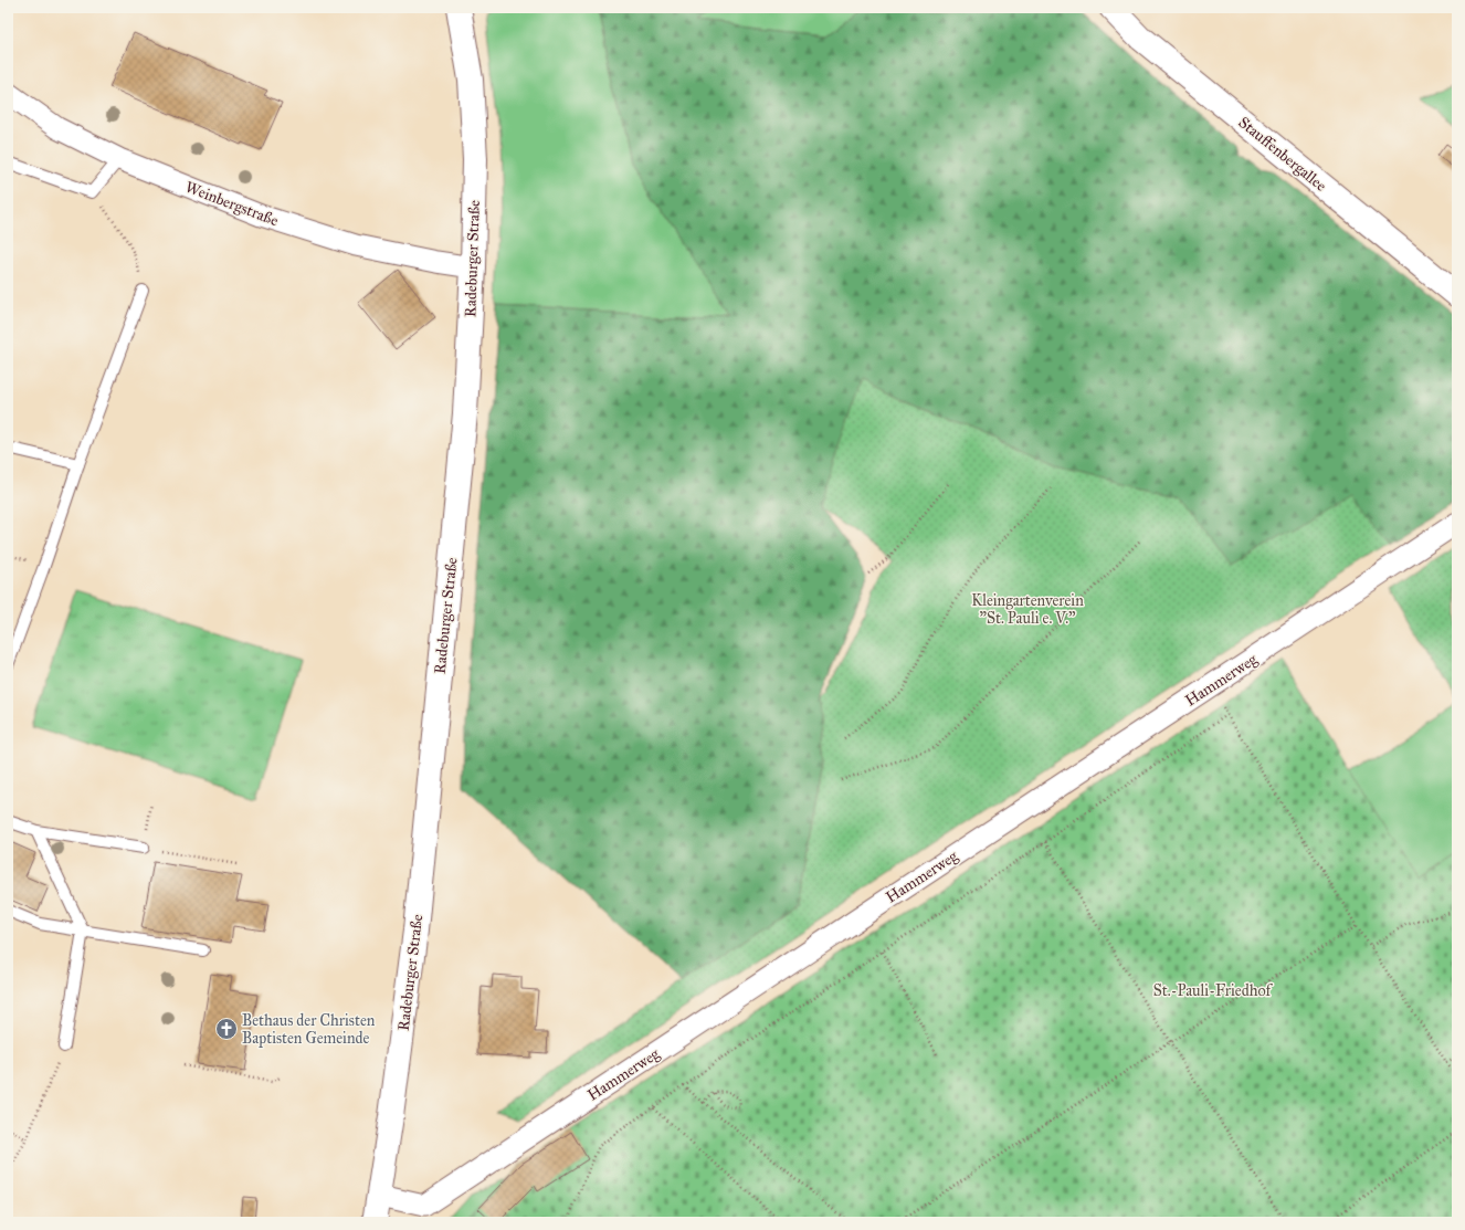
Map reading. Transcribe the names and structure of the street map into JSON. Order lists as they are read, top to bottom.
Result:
{
  "streets": {
    "main road": ["Stauffenbergallee", "Radeburger Straße"],
    "street": ["Weinbergstraße", "Hammerweg"]
  },
  "crossings": [
    ["Weinbergstraße", "Radeburger Straße"],
    ["Radeburger Straße", "Hammerweg"]
  ],
  "parks": ["Kleingartenverein \"St. Pauli e. V.\"", "St.-Pauli-Friedhof"],
  "places": {
    "church": ["Bethaus der Christen Baptisten Gemeinde"]
  }
}
